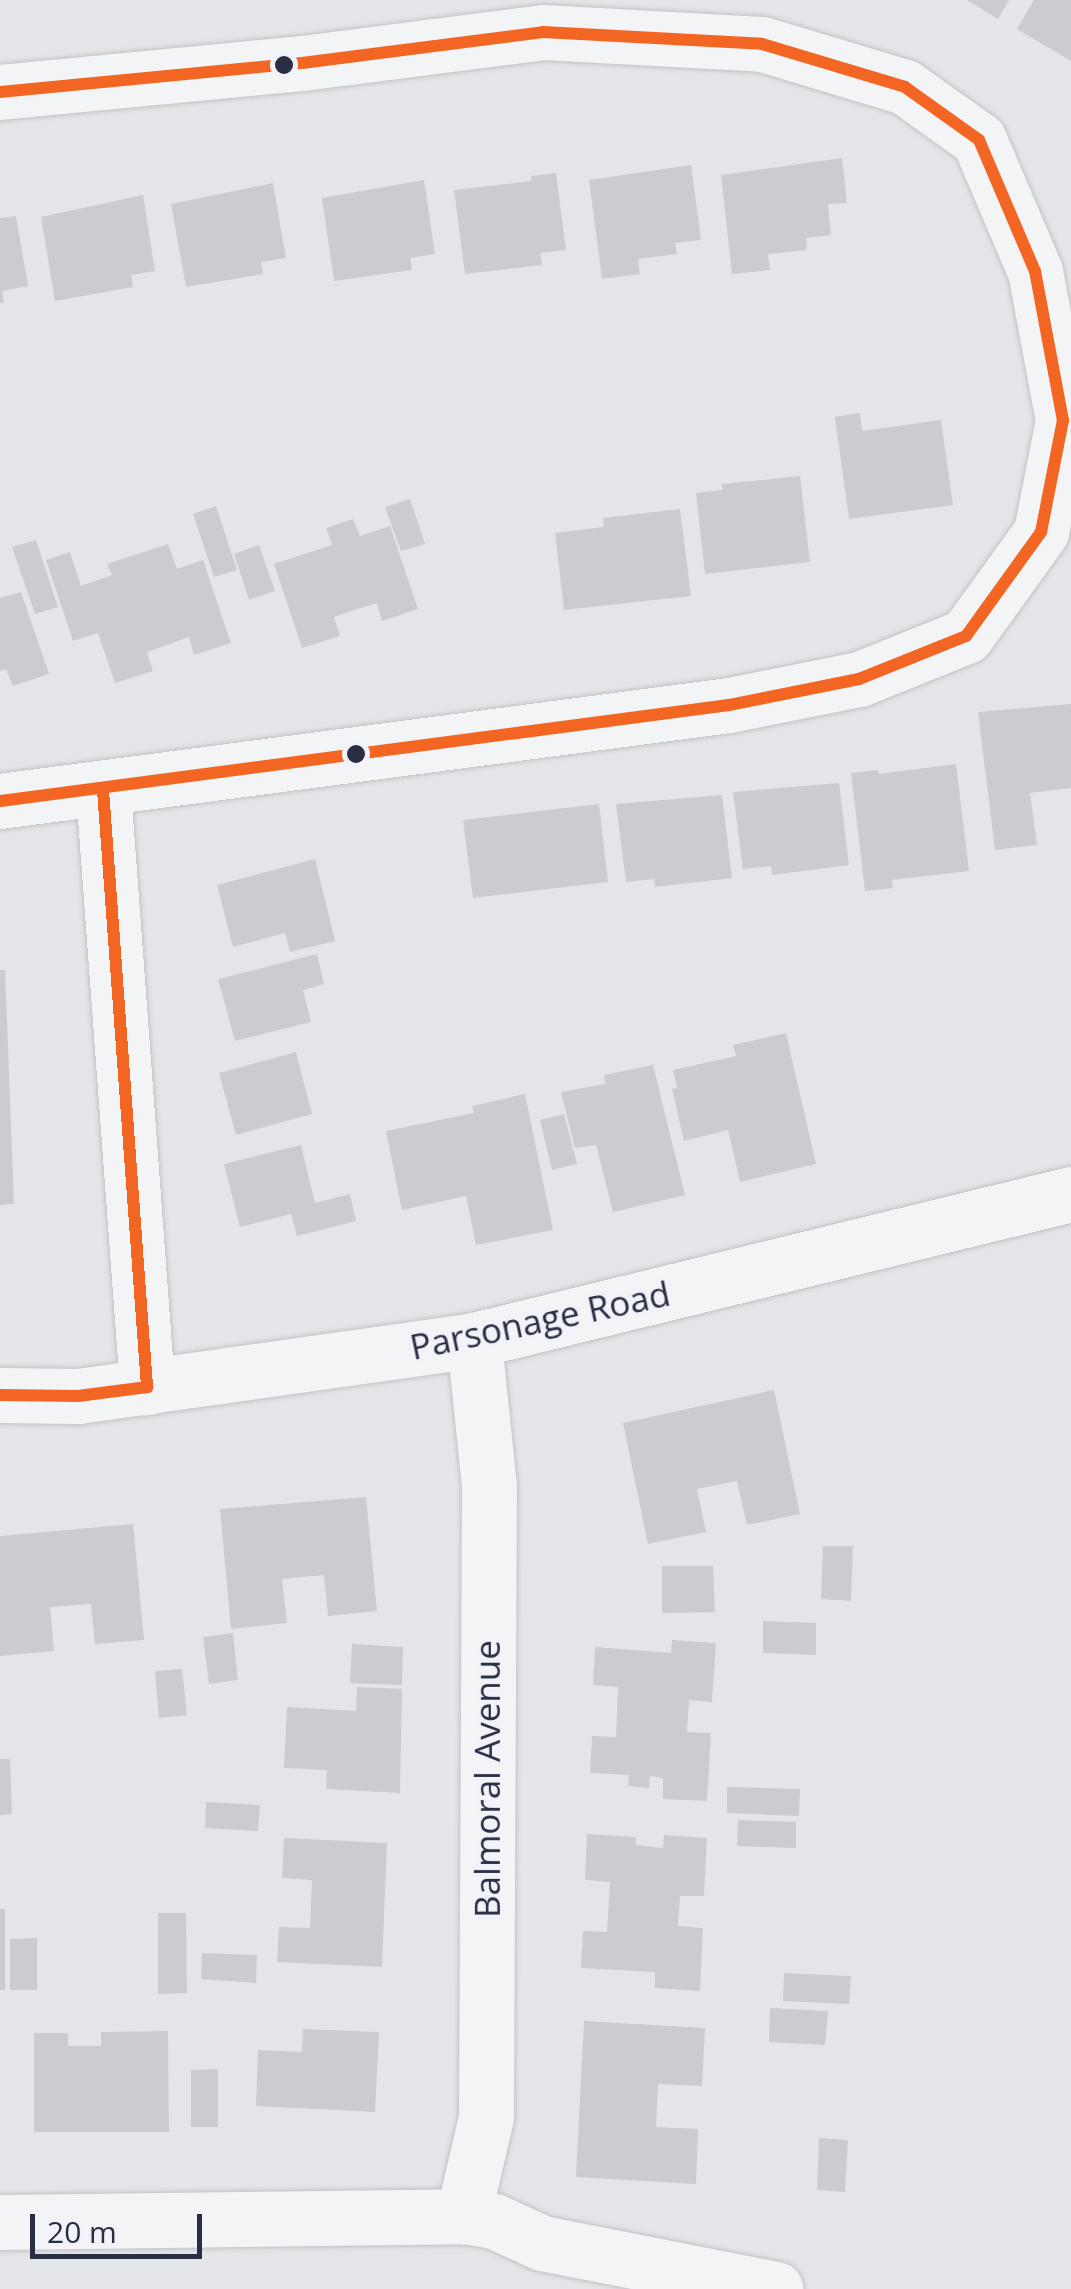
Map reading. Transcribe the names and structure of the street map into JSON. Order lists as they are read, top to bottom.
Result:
{
  "streets": {
    "street": ["Parsonage Road", "Balmoral Avenue"]
  },
  "crossings": [
    ["Parsonage Road", "Balmoral Avenue"]
  ],
  "scale_bar": "20 m"
}
